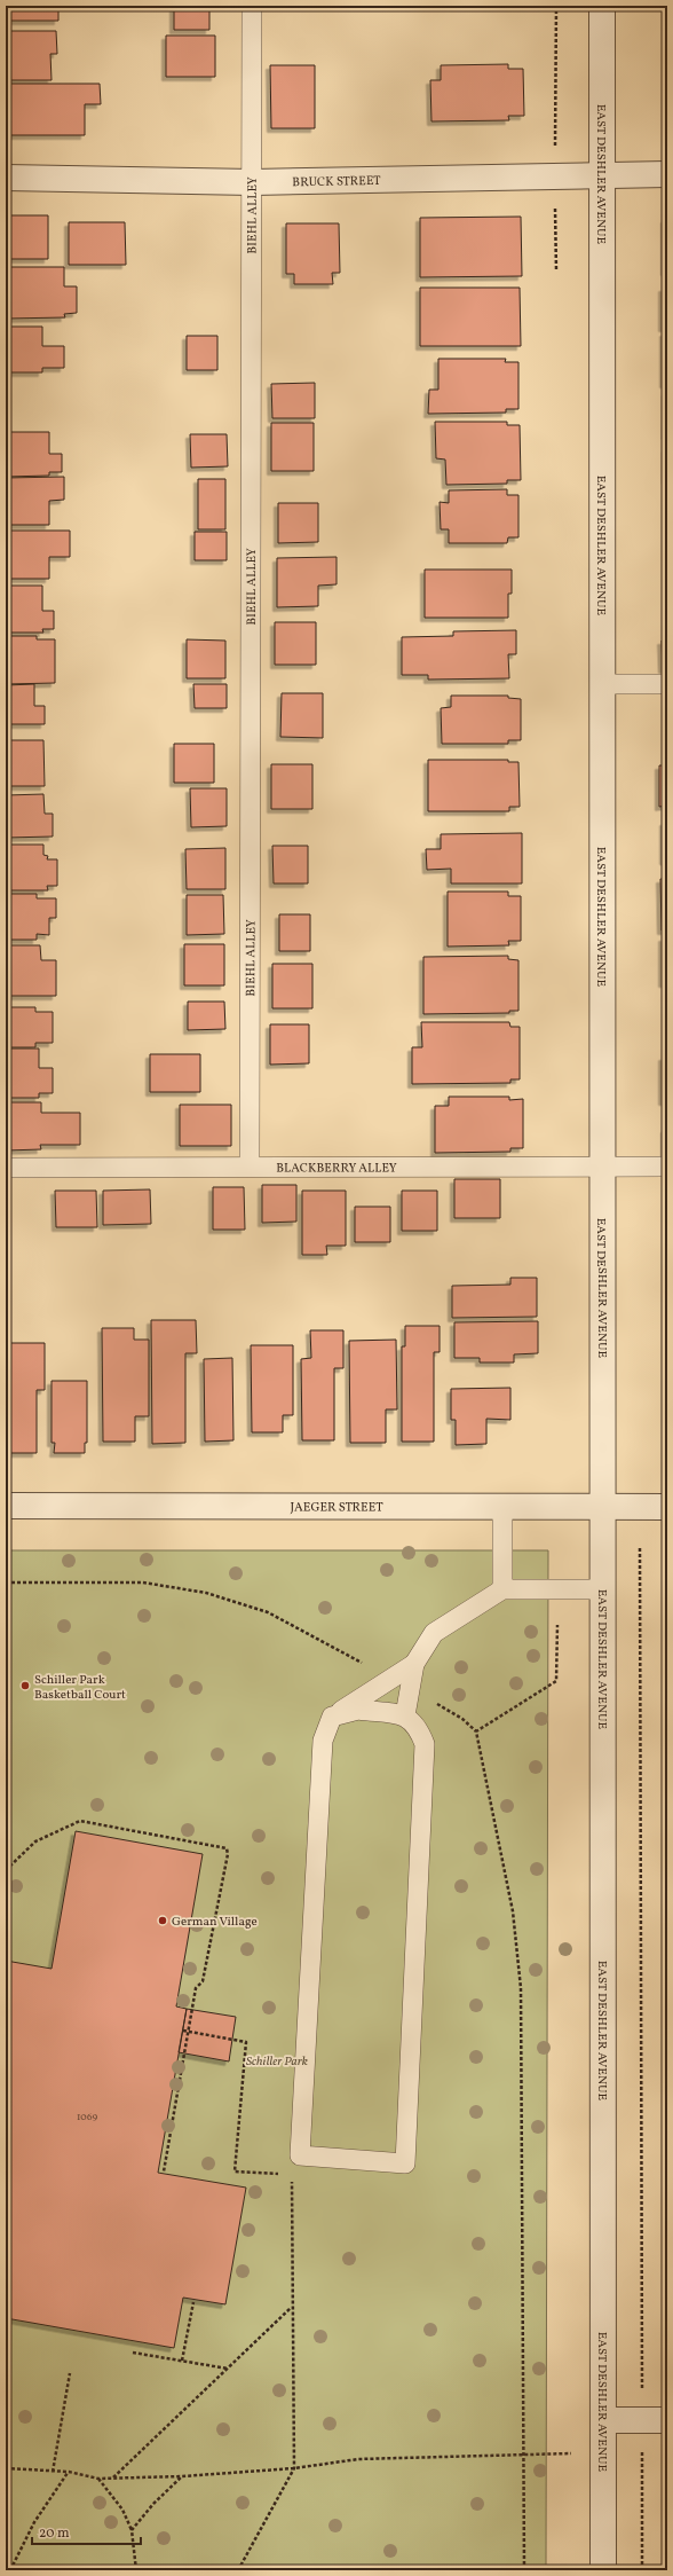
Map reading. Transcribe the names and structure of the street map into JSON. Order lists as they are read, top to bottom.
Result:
{
  "streets": {
    "street": ["EAST DESHLER AVENUE", "BRUCK STREET", "JAEGER STREET"],
    "lane": ["BIEHL ALLEY", "BLACKBERRY ALLEY"]
  },
  "crossings": [
    ["EAST DESHLER AVENUE", "BRUCK STREET"],
    ["EAST DESHLER AVENUE", "BLACKBERRY ALLEY"],
    ["EAST DESHLER AVENUE", "JAEGER STREET"],
    ["BRUCK STREET", "BIEHL ALLEY"],
    ["BIEHL ALLEY", "BLACKBERRY ALLEY"]
  ],
  "parks": ["Schiller Park"],
  "places": ["Schiller Park Basketball Court", "German Village"],
  "house_numbers": ["1069"],
  "scale_bar": "20 m"
}
